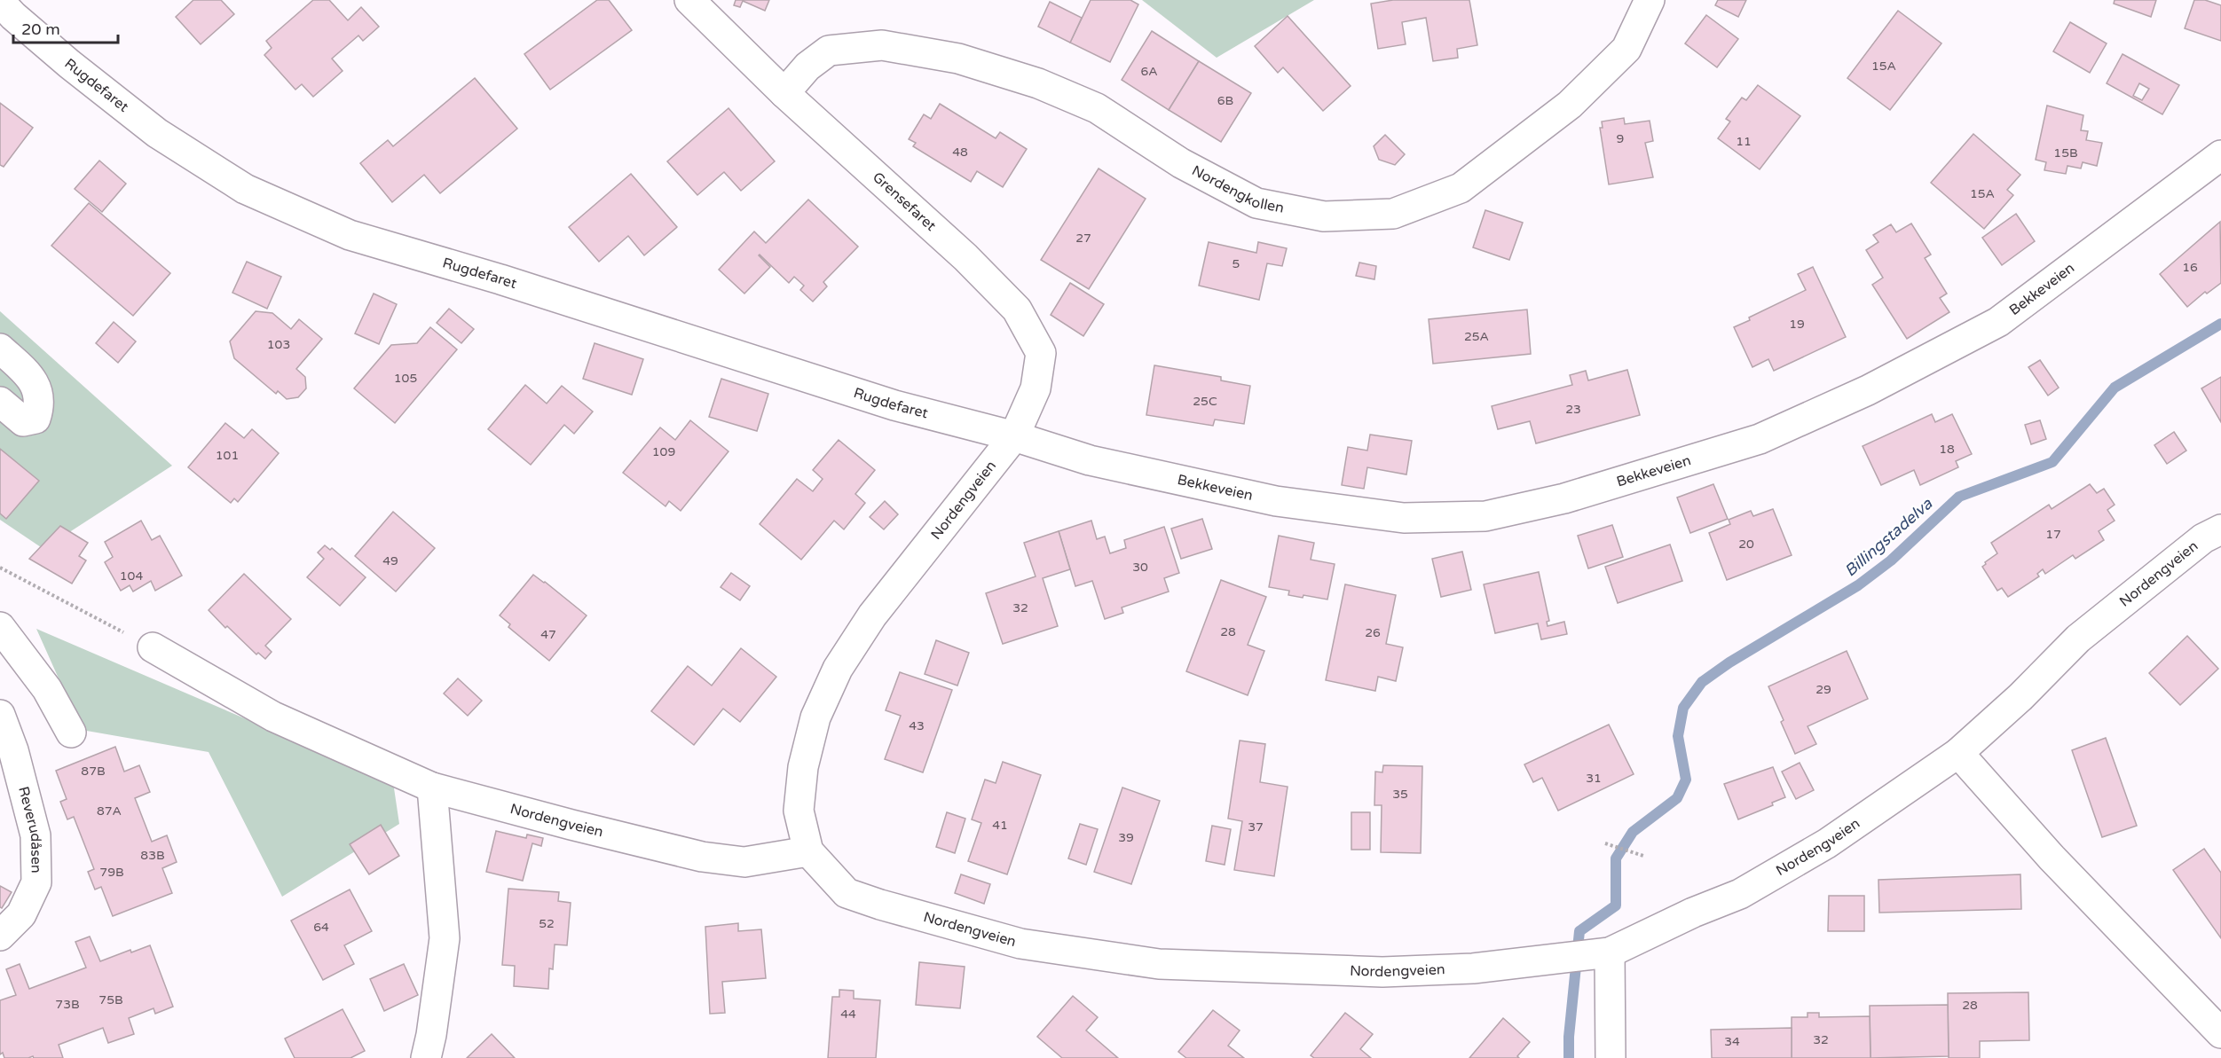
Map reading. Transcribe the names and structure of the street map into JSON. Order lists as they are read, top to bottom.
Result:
{
  "streets": {
    "street": [
      "Rugdefaret",
      "Nordengkollen",
      "Grensefaret",
      "Bekkeveien",
      "Nordengveien",
      "Reverudåsen"
    ]
  },
  "crossings": [
    ["Rugdefaret", "Grensefaret"],
    ["Rugdefaret", "Bekkeveien"],
    ["Rugdefaret", "Nordengveien"],
    ["Nordengkollen", "Grensefaret"],
    ["Grensefaret", "Bekkeveien"],
    ["Grensefaret", "Nordengveien"],
    ["Bekkeveien", "Nordengveien"]
  ],
  "water": ["Billingstadelva"],
  "house_numbers": [
    "15A",
    "6A",
    "6B",
    "9",
    "11",
    "48",
    "15B",
    "15A",
    "27",
    "5",
    "16",
    "19",
    "25A",
    "103",
    "105",
    "25C",
    "23",
    "18",
    "109",
    "101",
    "17",
    "20",
    "49",
    "30",
    "104",
    "32",
    "28",
    "26",
    "47",
    "29",
    "43",
    "87B",
    "31",
    "35",
    "87A",
    "41",
    "37",
    "39",
    "83B",
    "79B",
    "52",
    "64",
    "75B",
    "73B",
    "28",
    "44",
    "32",
    "34"
  ],
  "scale_bar": "20 m"
}
